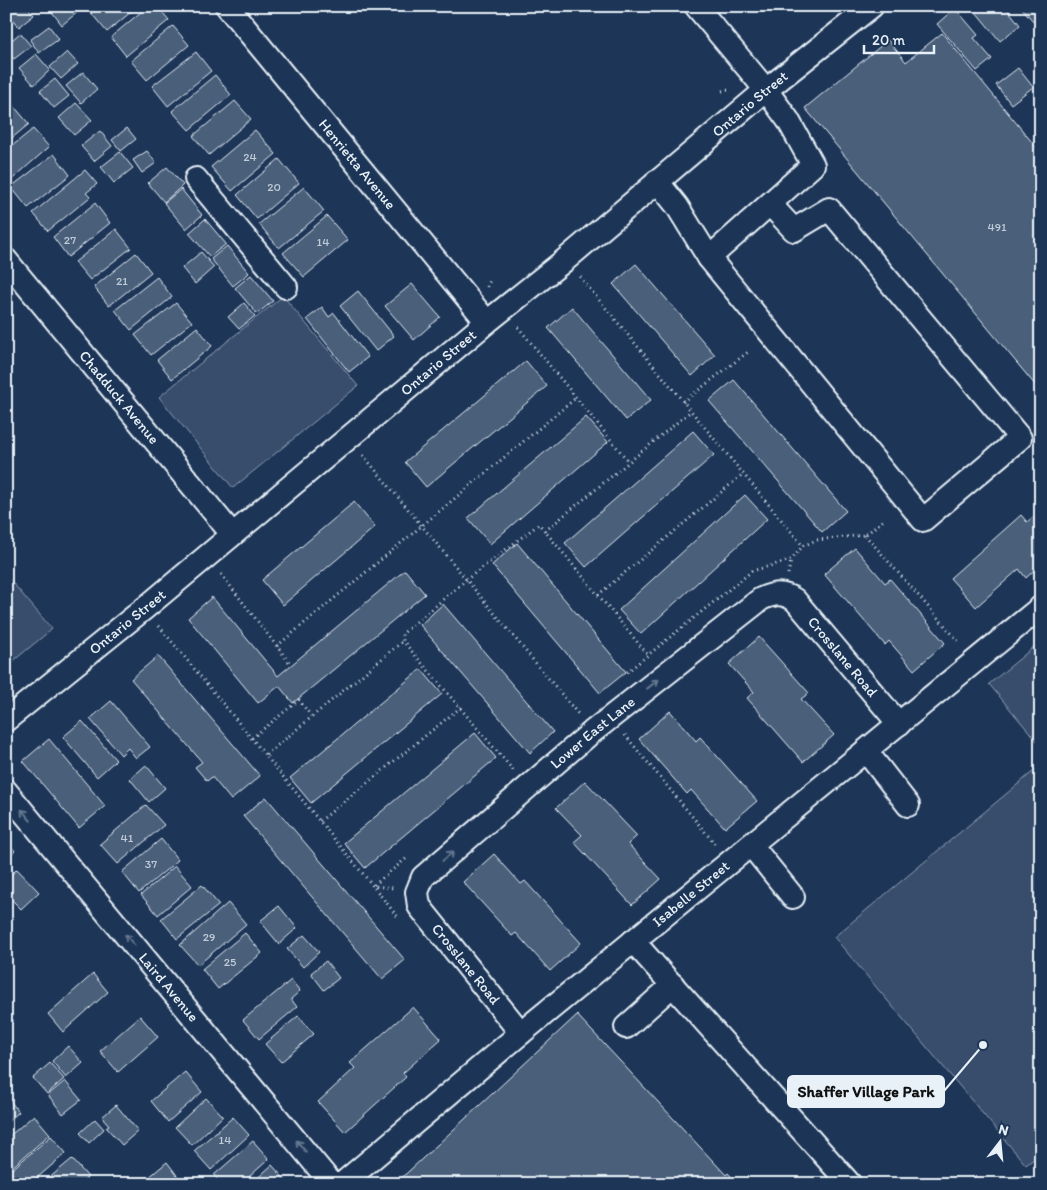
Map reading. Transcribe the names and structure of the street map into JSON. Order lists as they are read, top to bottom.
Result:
{
  "streets": {
    "street": [
      "Ontario Street",
      "Henrietta Avenue",
      "Chadduck Avenue",
      "Crosslane Road",
      "Lower East Lane",
      "Isabelle Street",
      "Laird Avenue"
    ]
  },
  "crossings": [
    ["Ontario Street", "Henrietta Avenue"],
    ["Ontario Street", "Chadduck Avenue"],
    ["Crosslane Road", "Lower East Lane"],
    ["Crosslane Road", "Isabelle Street"]
  ],
  "one_way": ["Lower East Lane", "Laird Avenue"],
  "places": ["Shaffer Village Park"],
  "house_numbers": [
    "24",
    "20",
    "491",
    "27",
    "14",
    "21",
    "41",
    "37",
    "29",
    "25",
    "14"
  ],
  "scale_bar": "20 m",
  "north": "top"
}
